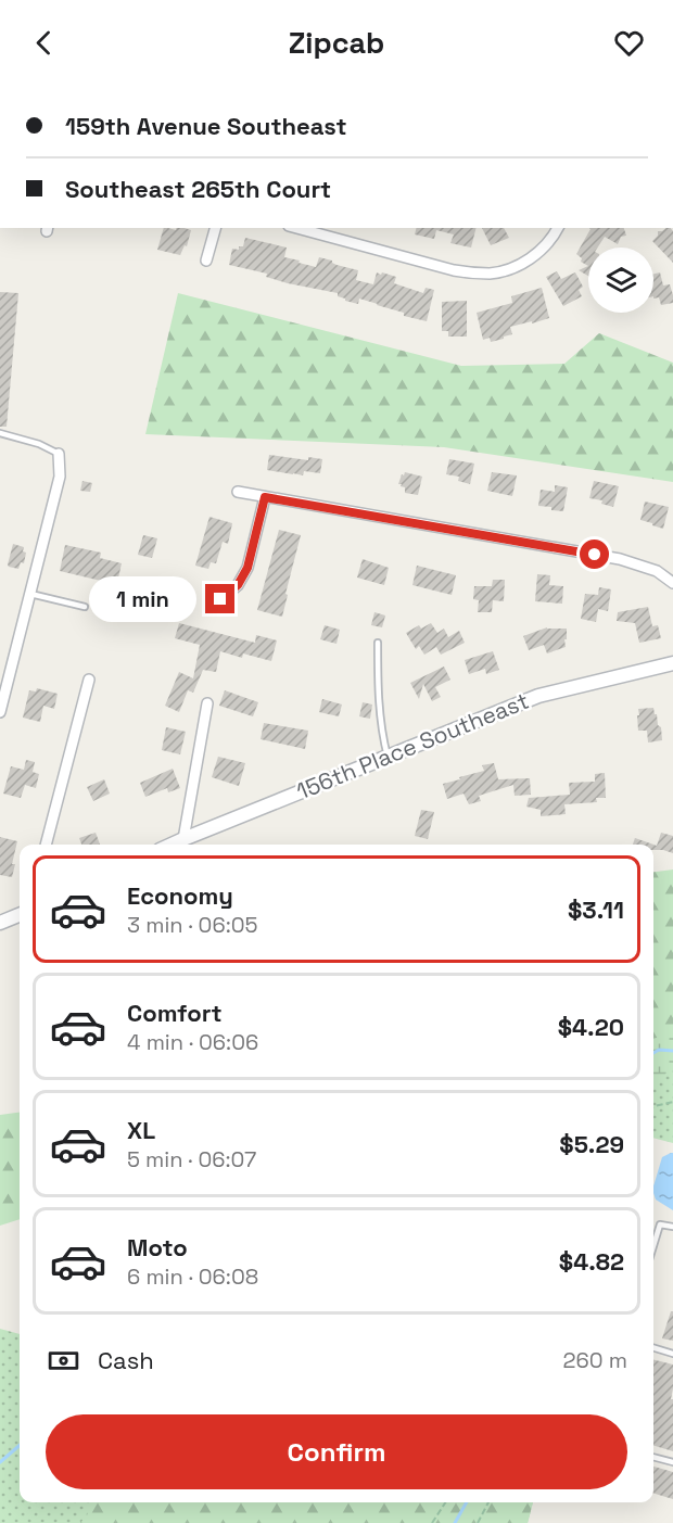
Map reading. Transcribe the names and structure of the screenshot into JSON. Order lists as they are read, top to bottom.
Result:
{
  "streets": {
    "street": ["156th Place Southeast"]
  },
  "page": {
    "header": "Zipcab",
    "banner": ["159th Avenue Southeast", "Southeast 265th Court"],
    "bubble": "1 min",
    "list": [
      {
        "name": "Economy",
        "note": "3 min · 06:05",
        "value": "$3.11"
      },
      {
        "name": "Comfort",
        "note": "4 min · 06:06",
        "value": "$4.20"
      },
      {
        "name": "XL",
        "note": "5 min · 06:07",
        "value": "$5.29"
      },
      {
        "name": "Moto",
        "note": "6 min · 06:08",
        "value": "$4.82"
      }
    ],
    "pay": ["Cash", "260 m"],
    "buttons": "Confirm"
  }
}
